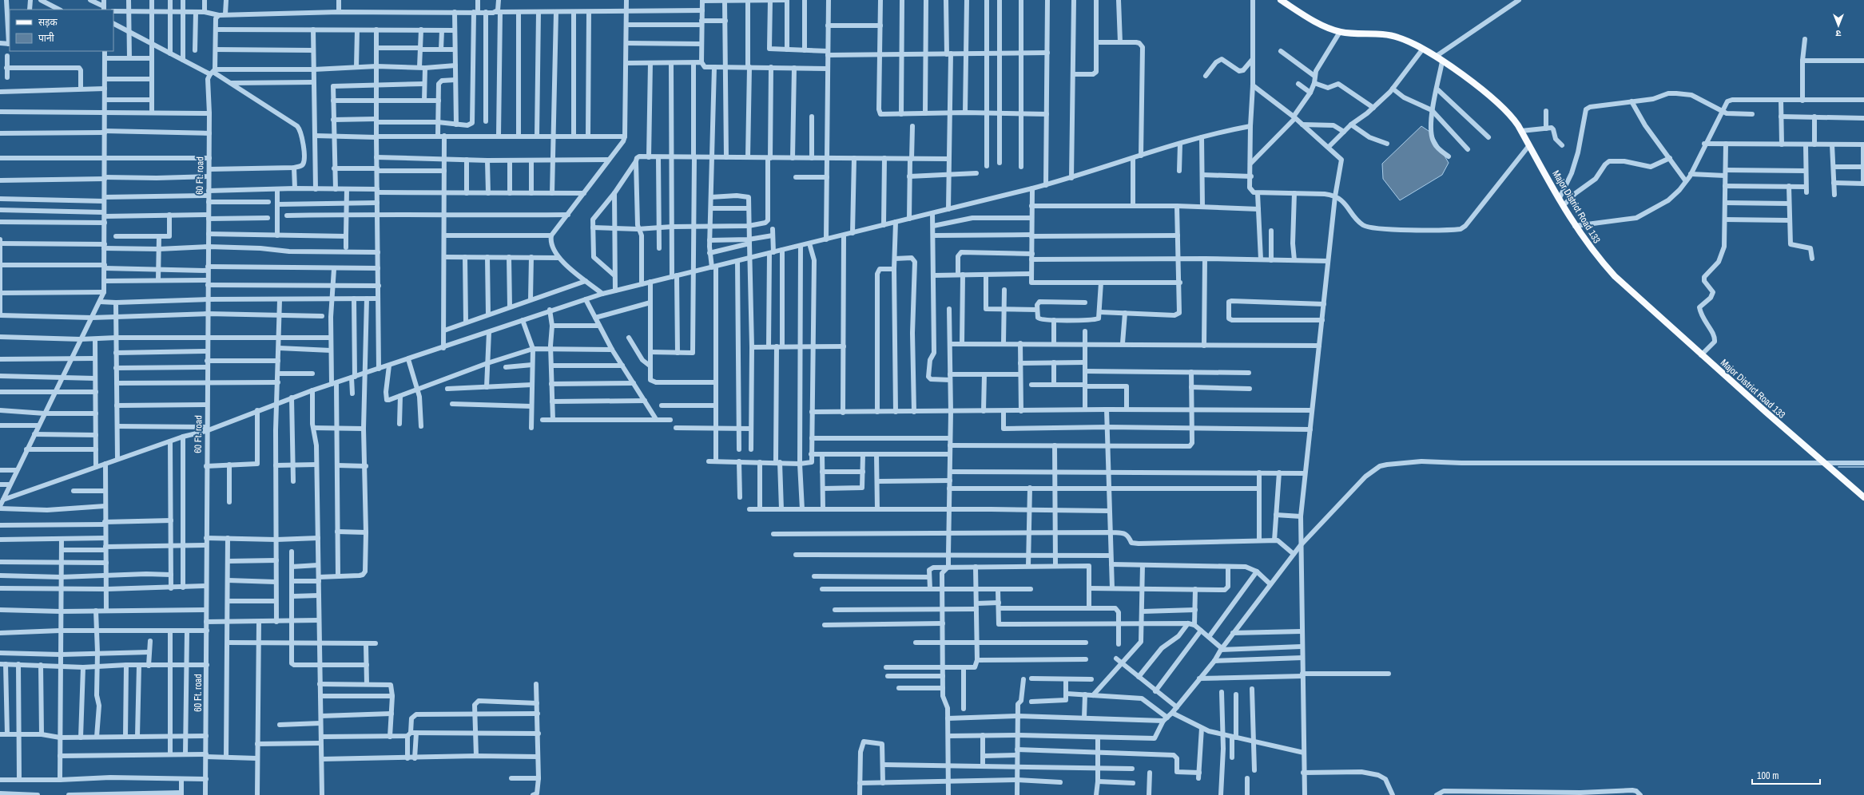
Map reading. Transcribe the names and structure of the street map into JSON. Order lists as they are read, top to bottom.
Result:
{
  "streets": {
    "main road": ["Major District Road 133"],
    "street": ["60 Ft. road"]
  },
  "legend": ["सड़क", "पानी"],
  "scale_bar": "100 m",
  "north": "bottom"
}
